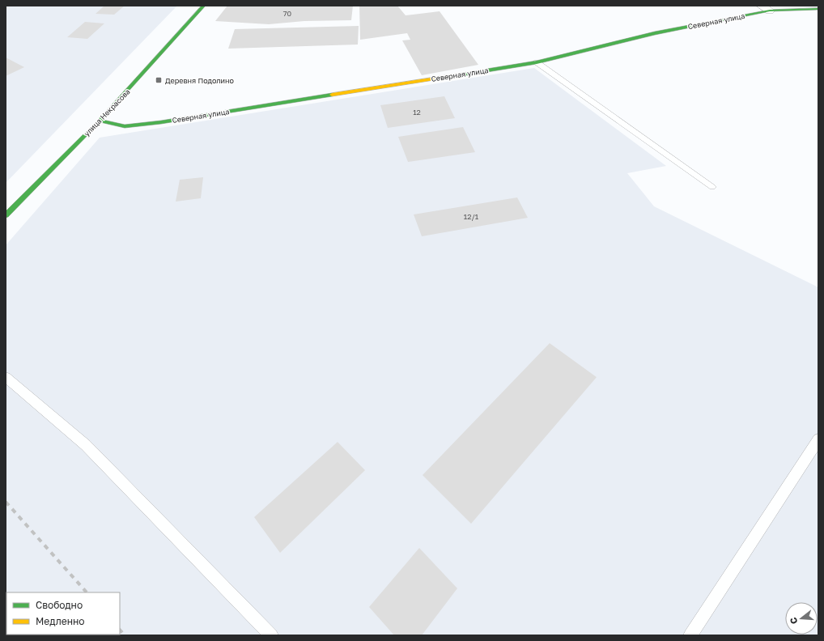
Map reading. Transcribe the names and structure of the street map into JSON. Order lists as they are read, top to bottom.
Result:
{
  "streets": {
    "street": ["Северная улица", "улица Некрасова"]
  },
  "crossings": [
    ["Северная улица", "улица Некрасова"]
  ],
  "places": {
    "transit": ["Деревня Подолино"]
  },
  "house_numbers": ["70", "12", "12/1"],
  "legend": ["Свободно", "Медленно"],
  "north": "left"
}
